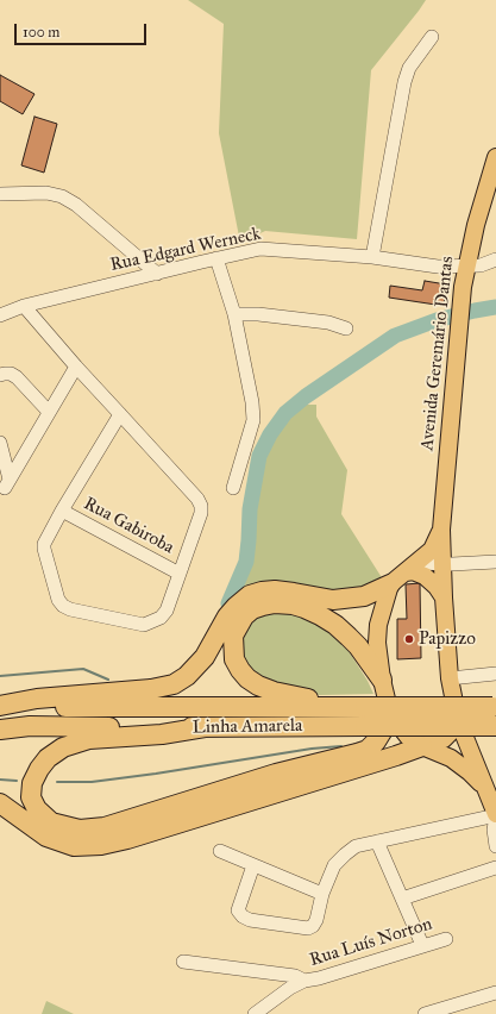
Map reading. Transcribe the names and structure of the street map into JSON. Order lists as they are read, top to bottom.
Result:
{
  "streets": {
    "highway": ["Linha Amarela"],
    "main road": ["Avenida Geremário Dantas"],
    "street": ["Rua Edgard Werneck", "Rua Gabiroba", "Rua Luís Norton"]
  },
  "crossings": [
    ["Rua Edgard Werneck", "Avenida Geremário Dantas"]
  ],
  "places": ["Papizzo"],
  "scale_bar": "100 m"
}
